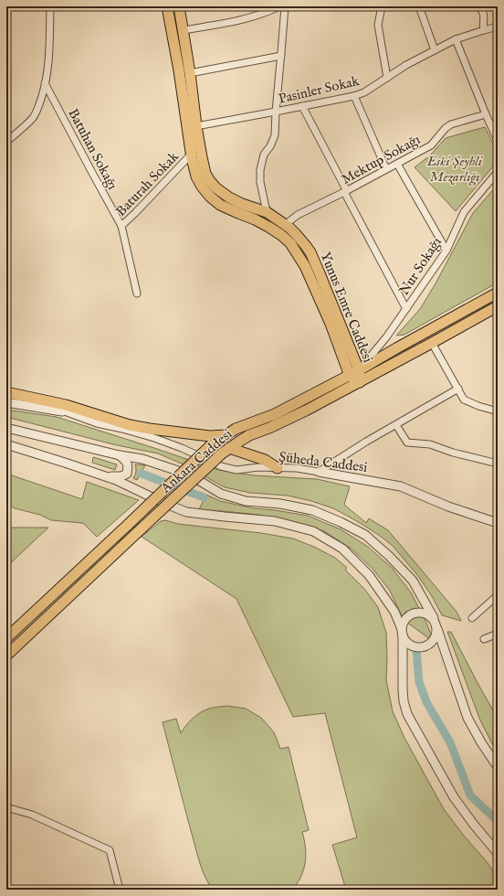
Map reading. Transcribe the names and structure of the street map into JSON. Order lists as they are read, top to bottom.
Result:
{
  "streets": {
    "main road": ["Yunus Emre Caddesi", "Ankara Caddesi"],
    "street": [
      "Pasinler Sokak",
      "Batuhan Sokağı",
      "Mektup Sokağı",
      "Baturah Sokak",
      "Nur Sokağı",
      "Şüheda Caddesi"
    ]
  },
  "crossings": [
    ["Pasinler Sokak", "Yunus Emre Caddesi"],
    ["Batuhan Sokağı", "Baturah Sokak"],
    ["Mektup Sokağı", "Yunus Emre Caddesi"],
    ["Baturah Sokak", "Yunus Emre Caddesi"],
    ["Nur Sokağı", "Yunus Emre Caddesi"],
    ["Nur Sokağı", "Ankara Caddesi"],
    ["Yunus Emre Caddesi", "Ankara Caddesi"]
  ],
  "parks": ["Eski Şeyhli Mezarlığı"]
}
